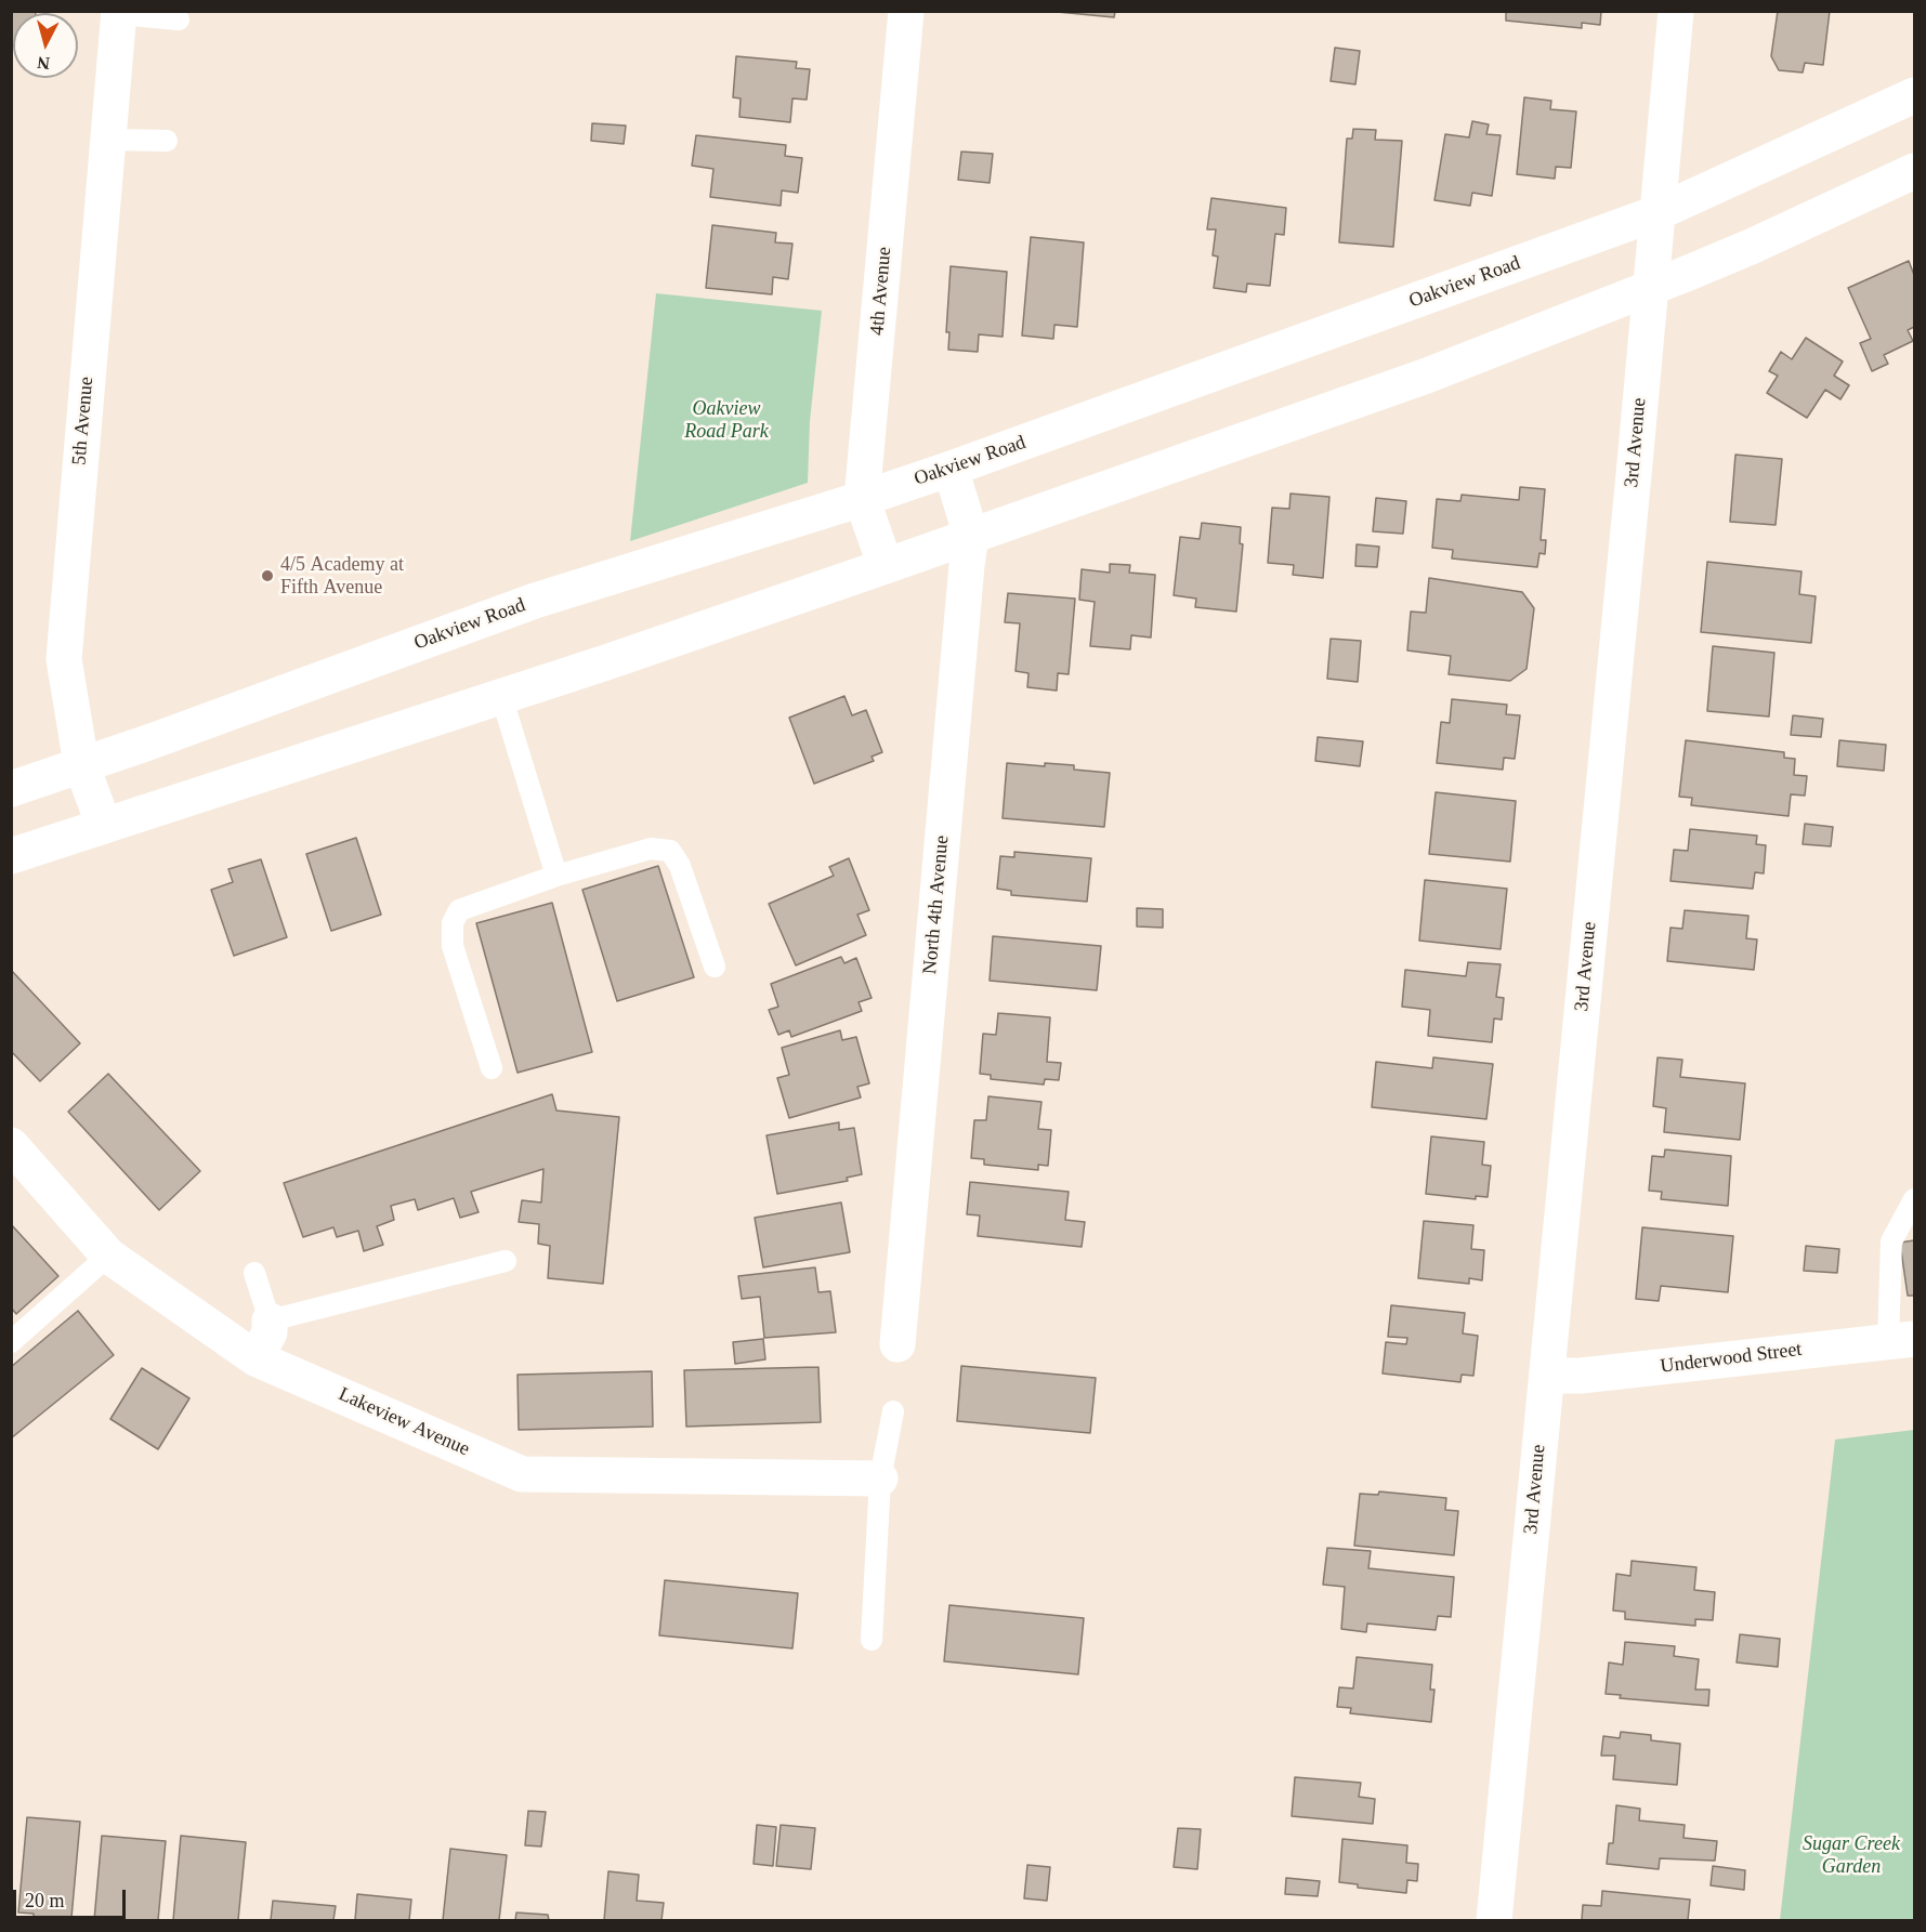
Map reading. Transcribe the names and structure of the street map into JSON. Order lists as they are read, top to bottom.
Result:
{
  "streets": {
    "street": [
      "Oakview Road",
      "4th Avenue",
      "5th Avenue",
      "3rd Avenue",
      "North 4th Avenue",
      "Underwood Street",
      "Lakeview Avenue"
    ]
  },
  "crossings": [
    ["Oakview Road", "4th Avenue"],
    ["Oakview Road", "5th Avenue"],
    ["Oakview Road", "3rd Avenue"],
    ["Oakview Road", "North 4th Avenue"],
    ["3rd Avenue", "Underwood Street"]
  ],
  "parks": ["Oakview Road Park", "Sugar Creek Garden"],
  "places": ["4/5 Academy at Fifth Avenue"],
  "scale_bar": "20 m",
  "north": "bottom"
}
